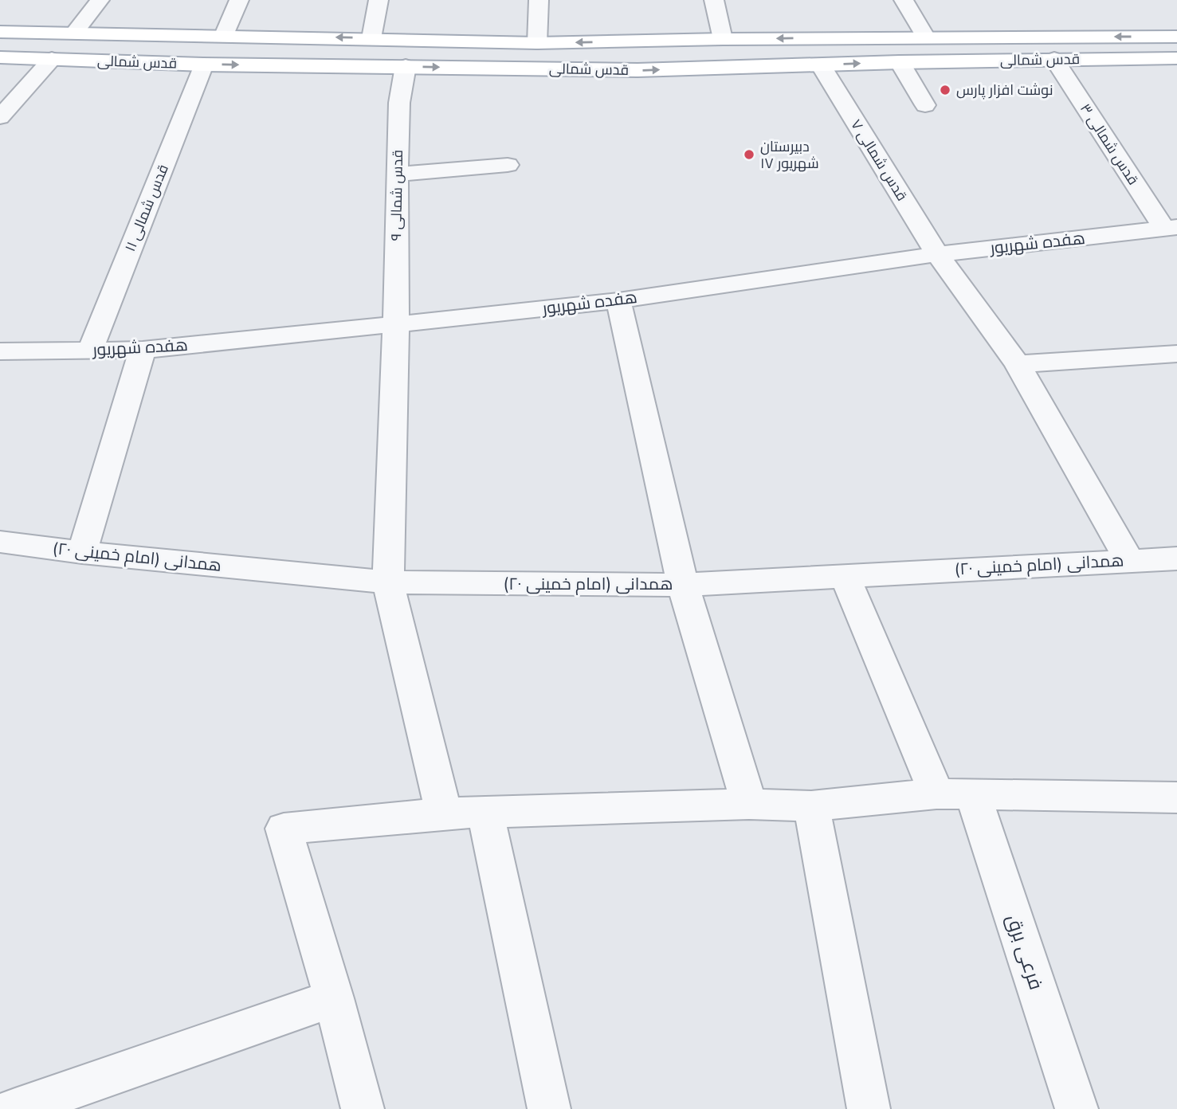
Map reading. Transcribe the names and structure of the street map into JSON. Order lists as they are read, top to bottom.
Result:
{
  "streets": {
    "main road": ["قدس شمالی"],
    "street": [
      "۳ قدس شمالی",
      "۷ قدس شمالی",
      "قدس شمالی ۹",
      "قدس شمالی ۱۱",
      "هفده شهریور",
      "همدانی (امام خمینی ۲۰)",
      "فرعی برق"
    ]
  },
  "crossings": [
    ["قدس شمالی", "۳ قدس شمالی"],
    ["قدس شمالی", "۷ قدس شمالی"],
    ["قدس شمالی", "قدس شمالی ۹"],
    ["قدس شمالی", "قدس شمالی ۱۱"],
    ["۳ قدس شمالی", "هفده شهریور"],
    ["۷ قدس شمالی", "هفده شهریور"],
    ["۷ قدس شمالی", "همدانی (امام خمینی ۲۰)"],
    ["قدس شمالی ۹", "هفده شهریور"],
    ["قدس شمالی ۹", "همدانی (امام خمینی ۲۰)"],
    ["قدس شمالی ۱۱", "هفده شهریور"],
    ["همدانی (امام خمینی ۲۰)", "فرعی برق"]
  ],
  "places": ["نوشت افزار پارس", "دبیرستان ۱۷ شهریور"]
}
